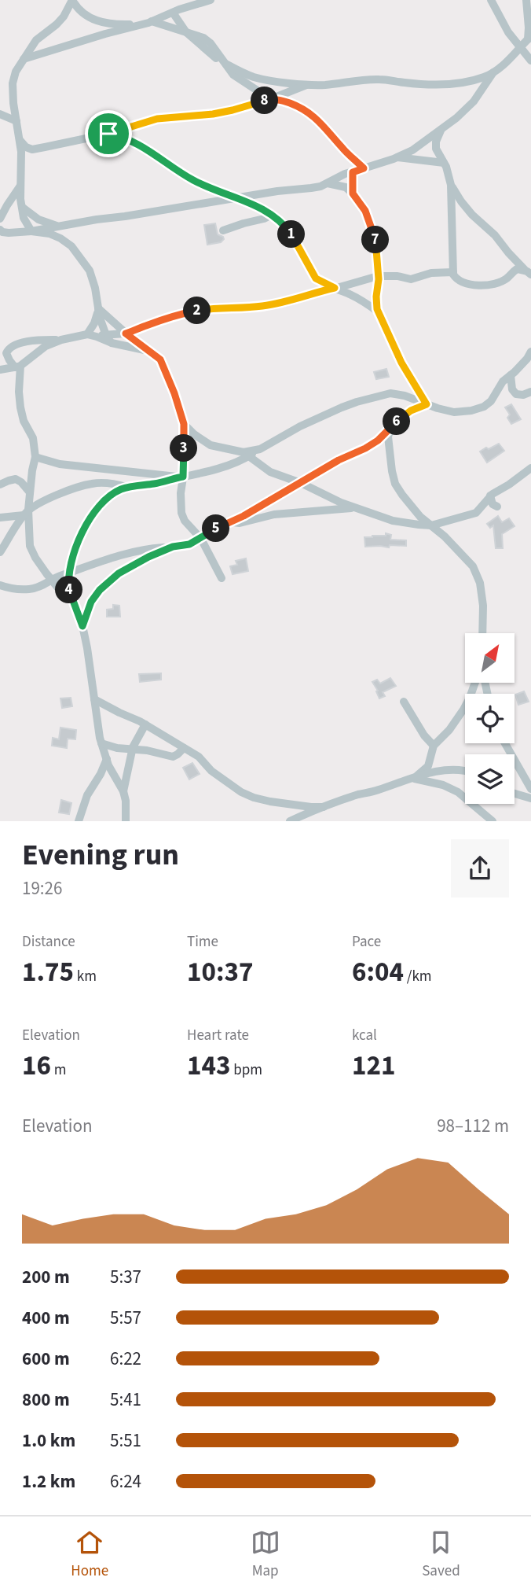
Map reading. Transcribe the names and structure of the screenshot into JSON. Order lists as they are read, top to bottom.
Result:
{
  "north": "top right",
  "page": {
    "pins": [
      "8",
      "1",
      "7",
      "2",
      "6",
      "3",
      "5",
      "4"
    ],
    "heading": ["Evening run", "19:26"],
    "stats": [
      ["Distance", "1.75 km"],
      ["Time", "10:37"],
      ["Pace", "6:04 /km"],
      ["Elevation", "16 m"],
      ["Heart rate", "143 bpm"],
      ["kcal", "121"]
    ],
    "chart": ["Elevation", "98–112 m"],
    "list": [
      {
        "name": "200 m",
        "note": "5:37"
      },
      {
        "name": "400 m",
        "note": "5:57"
      },
      {
        "name": "600 m",
        "note": "6:22"
      },
      {
        "name": "800 m",
        "note": "5:41"
      },
      {
        "name": "1.0 km",
        "note": "5:51"
      },
      {
        "name": "1.2 km",
        "note": "6:24"
      }
    ],
    "tabs": ["Home", "Map", "Saved"]
  }
}
